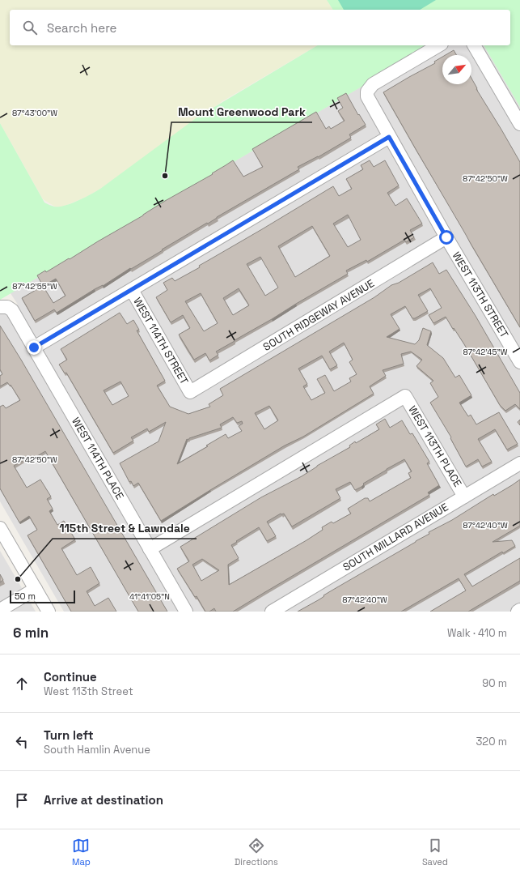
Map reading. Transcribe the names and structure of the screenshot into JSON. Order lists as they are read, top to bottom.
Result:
{
  "streets": {
    "street": [
      "WEST 113TH STREET",
      "SOUTH RIDGEWAY AVENUE",
      "WEST 114TH STREET",
      "WEST 113TH PLACE",
      "WEST 114TH PLACE",
      "SOUTH MILLARD AVENUE"
    ]
  },
  "crossings": [
    ["WEST 113TH STREET", "SOUTH RIDGEWAY AVENUE"],
    ["SOUTH RIDGEWAY AVENUE", "WEST 114TH STREET"],
    ["WEST 113TH PLACE", "WEST 114TH PLACE"],
    ["WEST 113TH PLACE", "SOUTH MILLARD AVENUE"]
  ],
  "places": ["Mount Greenwood Park", "115th Street & Lawndale"],
  "scale_bar": "50 m",
  "north": "top right",
  "page": {
    "search": "Search here",
    "scale": "50 m",
    "heading": ["6 min", "Walk · 410 m"],
    "list": [
      ["Continue", "West 113th Street", "90 m"],
      ["Turn left", "South Hamlin Avenue", "320 m"],
      "Arrive at destination"
    ],
    "nav": ["Map", "Directions", "Saved"]
  },
  "coordinates": [
    "87°43'00\"W",
    "87°42'50\"W",
    "87°42'55\"W",
    "87°42'45\"W",
    "87°42'40\"W",
    "41°41'05\"N"
  ]
}
